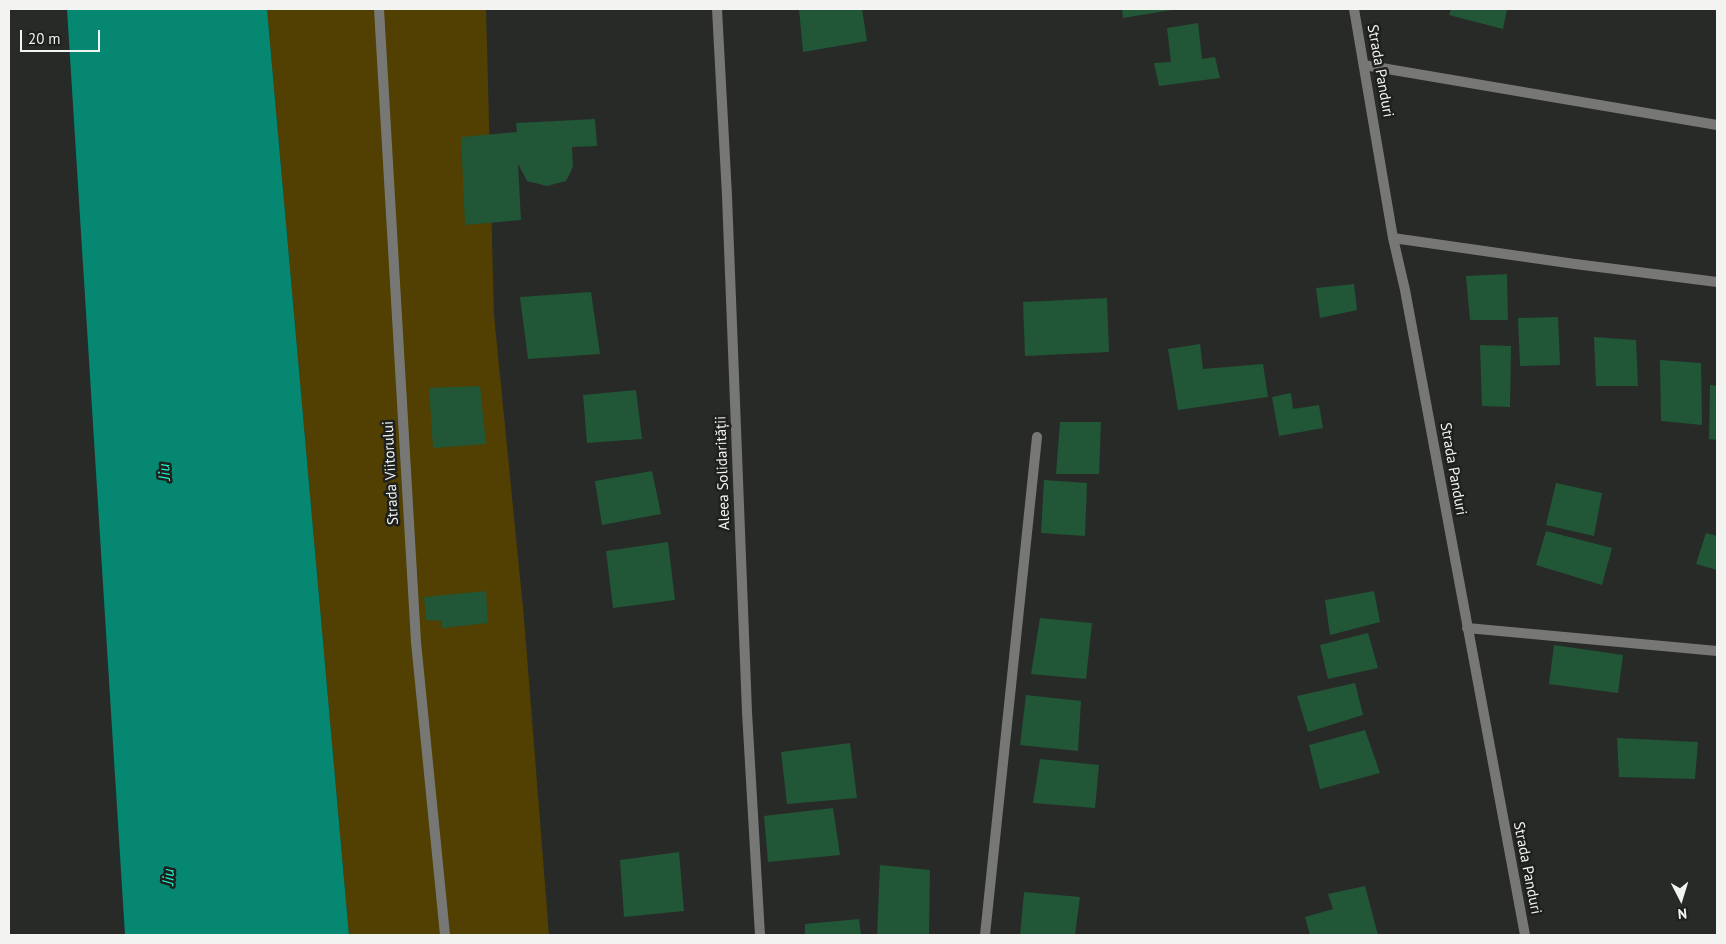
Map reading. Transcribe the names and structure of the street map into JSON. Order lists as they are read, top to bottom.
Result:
{
  "streets": {
    "street": ["Strada Panduri", "Strada Viitorului", "Aleea Solidarității"]
  },
  "water": ["Jiu"],
  "scale_bar": "20 m",
  "north": "bottom"
}
